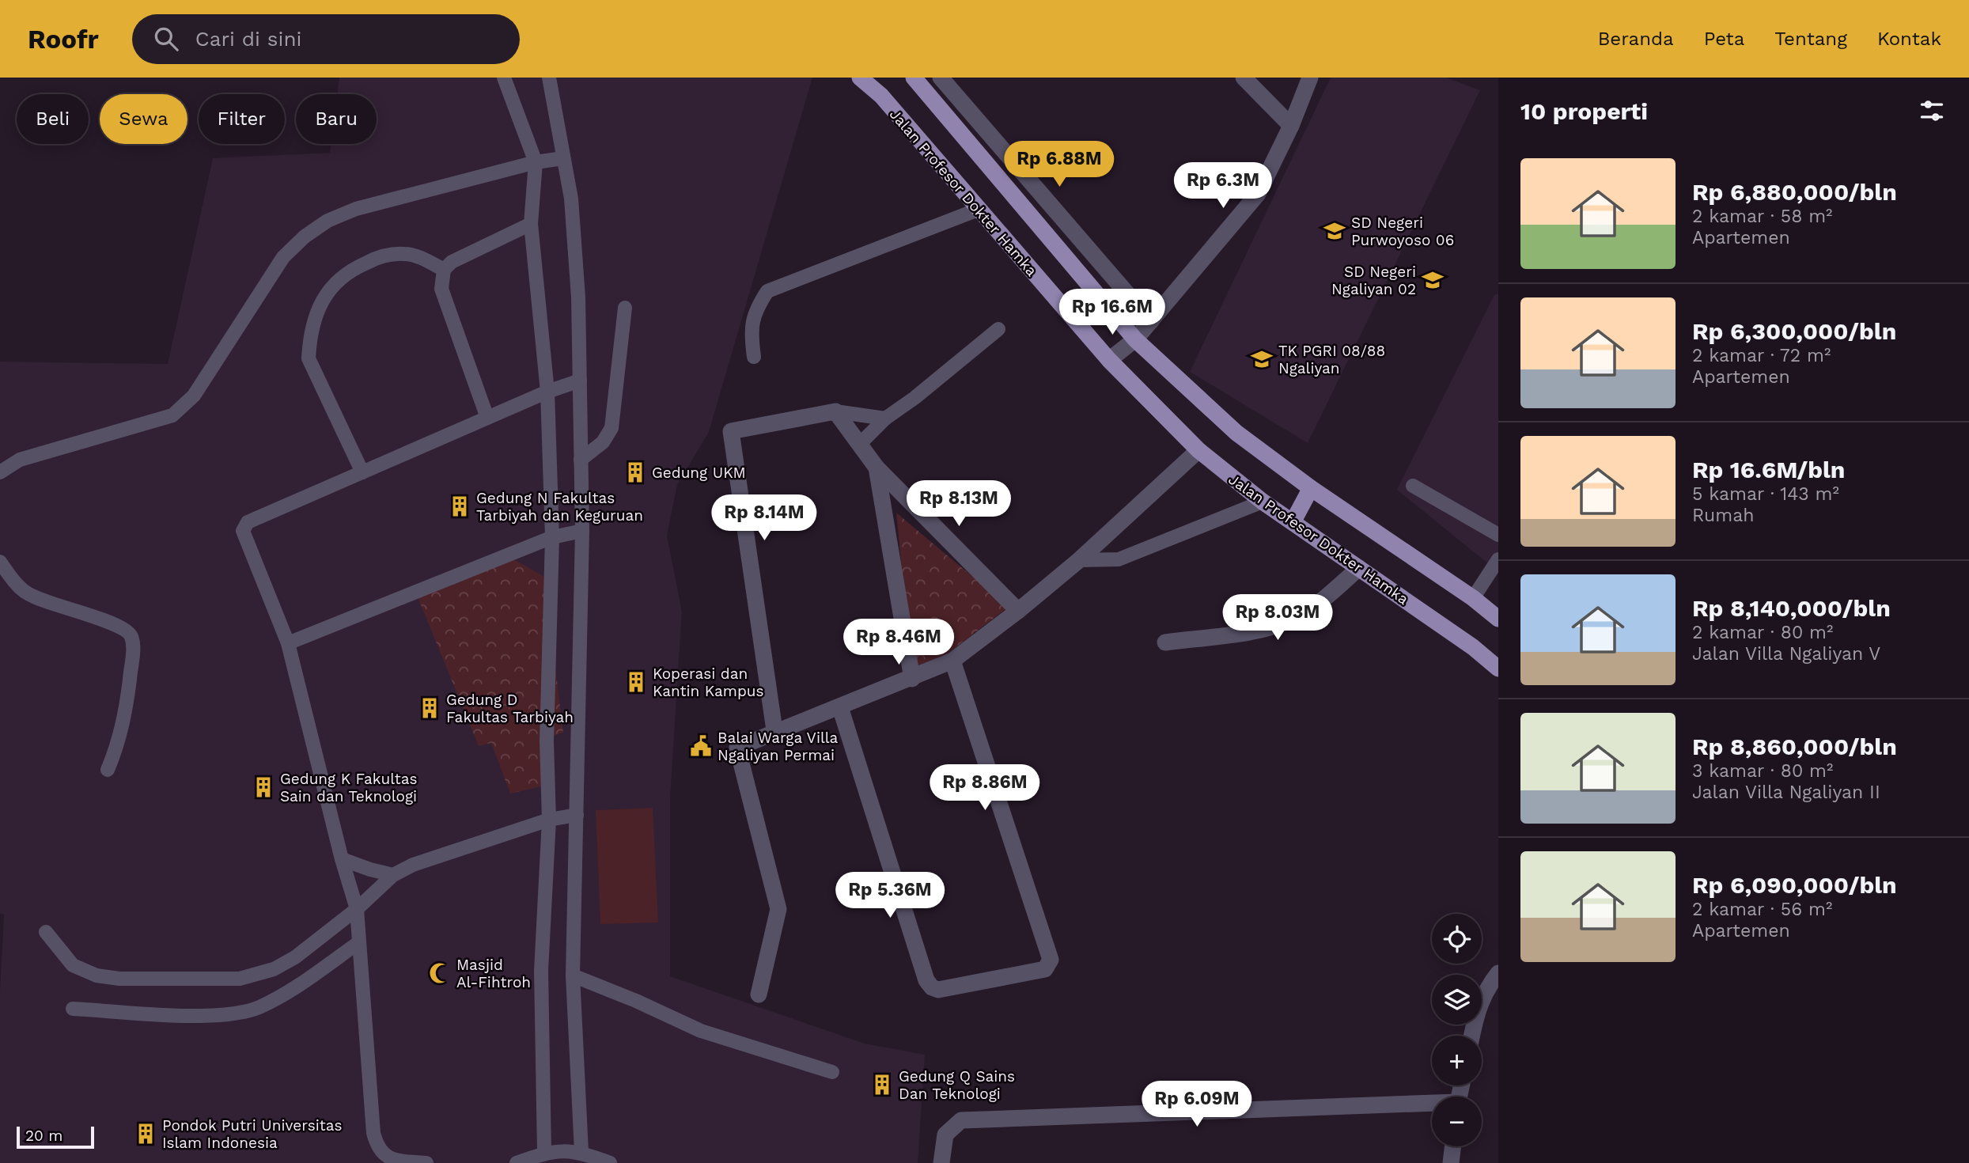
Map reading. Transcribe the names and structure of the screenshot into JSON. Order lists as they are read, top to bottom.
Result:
{
  "streets": {
    "main road": ["Jalan Profesor Dokter Hamka"]
  },
  "places": {
    "school or university": ["SD Negeri Purwoyoso 06", "SD Negeri Ngaliyan 02", "TK PGRI 08/88 Ngaliyan"],
    "building": [
      "Gedung UKM",
      "Gedung N Fakultas Tarbiyah dan Keguruan",
      "Koperasi dan Kantin Kampus",
      "Gedung D Fakultas Tarbiyah",
      "Gedung K Fakultas Sain dan Teknologi",
      "Gedung Q Sains Dan Teknologi",
      "Pondok Putri Universitas Islam Indonesia"
    ],
    "public building": ["Balai Warga Villa Ngaliyan Permai"],
    "mosque": ["Masjid Al-Fihtroh"]
  },
  "scale_bar": "20 m",
  "page": {
    "header": "Roofr",
    "search": "Cari di sini",
    "nav": [
      "Beranda",
      "Peta",
      "Tentang",
      "Kontak"
    ],
    "heading": "10 properti",
    "chip": [
      "Beli",
      "Sewa",
      "Filter",
      "Baru"
    ],
    "price": [
      "Rp 6.88M",
      "Rp 6.3M",
      "Rp 16.6M",
      "Rp 8.13M",
      "Rp 8.14M",
      "Rp 8.03M",
      "Rp 8.46M",
      "Rp 8.86M",
      "Rp 5.36M",
      "Rp 6.09M"
    ],
    "list": [
      {
        "name": "Rp 6,880,000/bln",
        "note": "2 kamar · 58 m² · Apartemen"
      },
      {
        "name": "Rp 6,300,000/bln",
        "note": "2 kamar · 72 m² · Apartemen"
      },
      {
        "name": "Rp 16.6M/bln",
        "note": "5 kamar · 143 m² · Rumah"
      },
      {
        "name": "Rp 8,140,000/bln",
        "note": "2 kamar · 80 m² · Jalan Villa Ngaliyan V"
      },
      {
        "name": "Rp 8,860,000/bln",
        "note": "3 kamar · 80 m² · Jalan Villa Ngaliyan II"
      },
      {
        "name": "Rp 6,090,000/bln",
        "note": "2 kamar · 56 m² · Apartemen"
      }
    ],
    "map_buttons": ["+", "−"],
    "scale": "20 m"
  }
}
